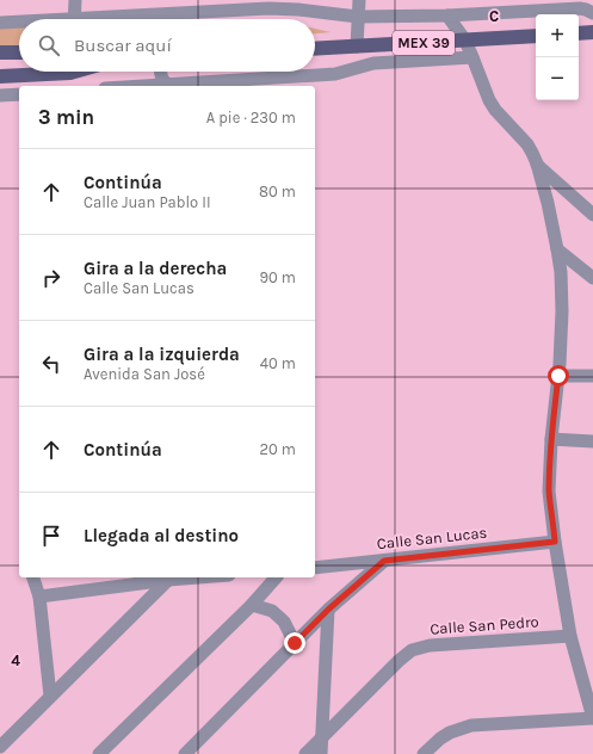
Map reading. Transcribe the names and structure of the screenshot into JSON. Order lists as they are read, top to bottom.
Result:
{
  "streets": {
    "main road": ["MEX 39"],
    "street": ["Calle San Lucas", "Calle San Pedro"]
  },
  "page": {
    "map_buttons": ["+", "−"],
    "search": "Buscar aquí",
    "heading": ["3 min", "A pie · 230 m"],
    "list": [
      ["Continúa", "Calle Juan Pablo II", "80 m"],
      ["Gira a la derecha", "Calle San Lucas", "90 m"],
      ["Gira a la izquierda", "Avenida San José", "40 m"],
      ["Continúa", "20 m"],
      "Llegada al destino"
    ]
  },
  "grid": {
    "columns": ["C"],
    "rows": ["4"]
  }
}
